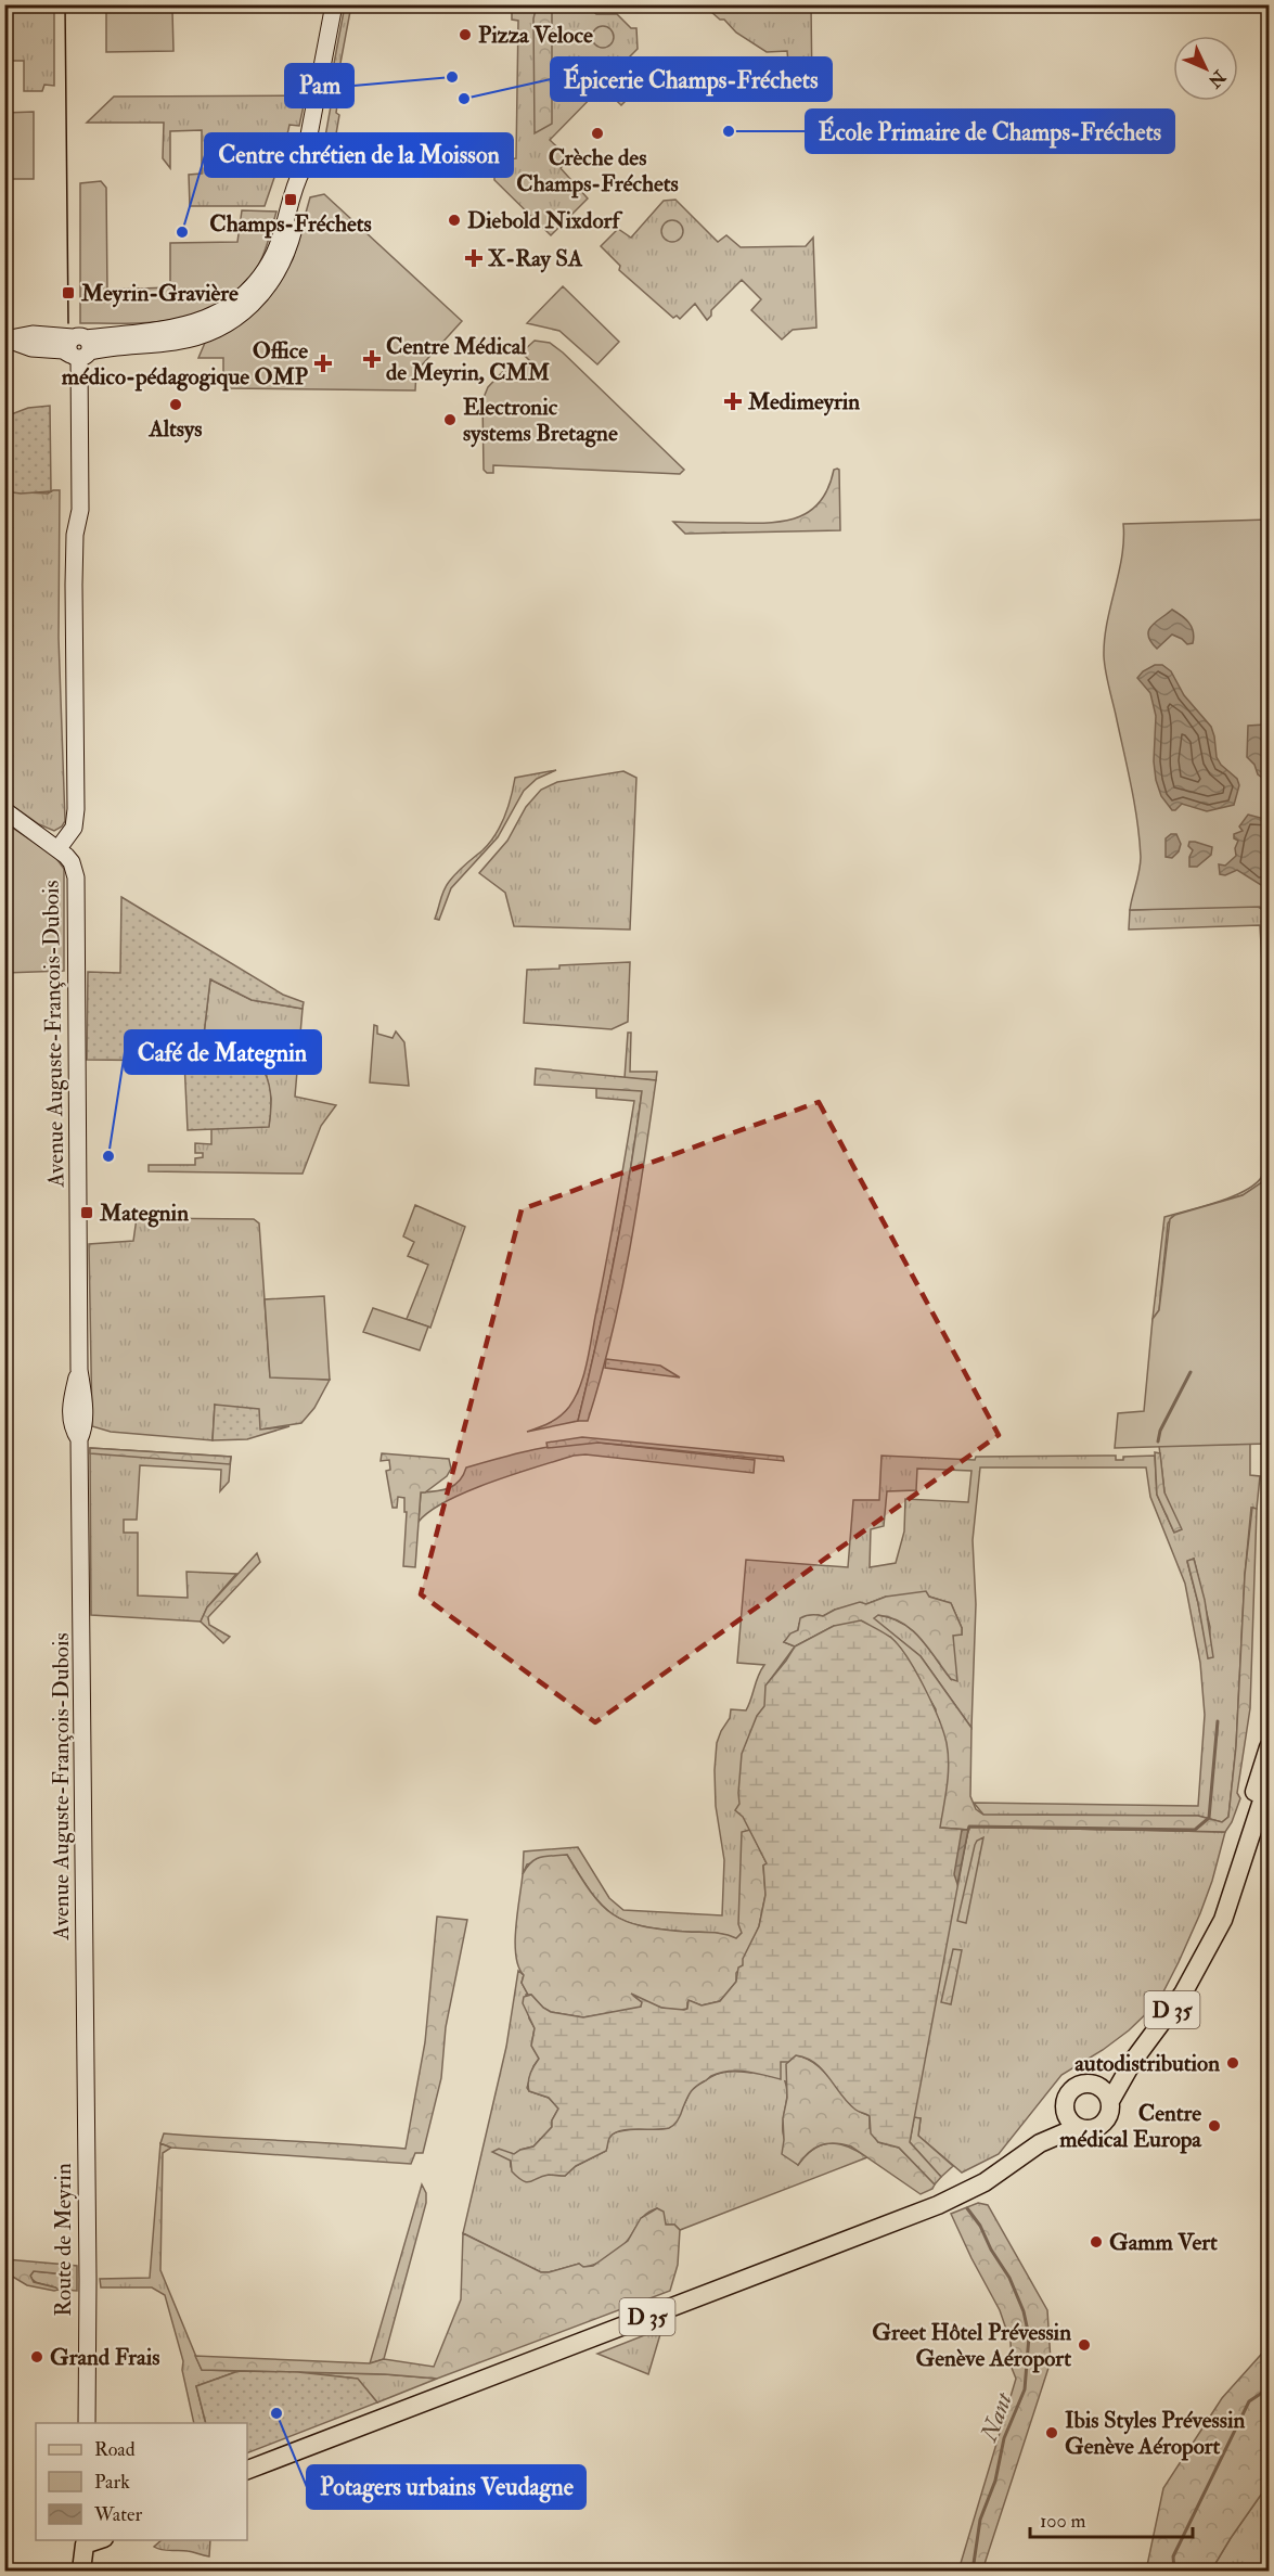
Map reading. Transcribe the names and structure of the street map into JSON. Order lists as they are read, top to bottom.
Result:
{
  "streets": {
    "main road": ["Avenue Auguste-François-Dubois", "D 35", "Route de Meyrin"]
  },
  "crossings": [
    ["Avenue Auguste-François-Dubois", "Route de Meyrin"]
  ],
  "water": ["Nant"],
  "places": {
    "other": [
      "Pizza Veloce",
      "Pam",
      "Épicerie Champs-Fréchets",
      "École Primaire de Champs-Fréchets",
      "Crèche des Champs-Fréchets",
      "Diebold Nixdorf",
      "Centre chrétien de la Moisson",
      "Altsys",
      "Electronic systems Bretagne",
      "Café de Mategnin",
      "autodistribution",
      "Centre médical Europa",
      "Gamm Vert",
      "Greet Hôtel Prévessin Genève Aéroport",
      "Grand Frais",
      "Potagers urbains Veudagne",
      "Ibis Styles Prévessin Genève Aéroport"
    ],
    "transit": ["Champs-Fréchets", "Meyrin-Gravière", "Mategnin"],
    "health": [
      "X-Ray SA",
      "Centre Médical de Meyrin, CMM",
      "Office médico-pédagogique OMP",
      "Medimeyrin"
    ]
  },
  "legend": ["Road", "Park", "Water"],
  "scale_bar": "100 m",
  "north": "bottom right"
}
